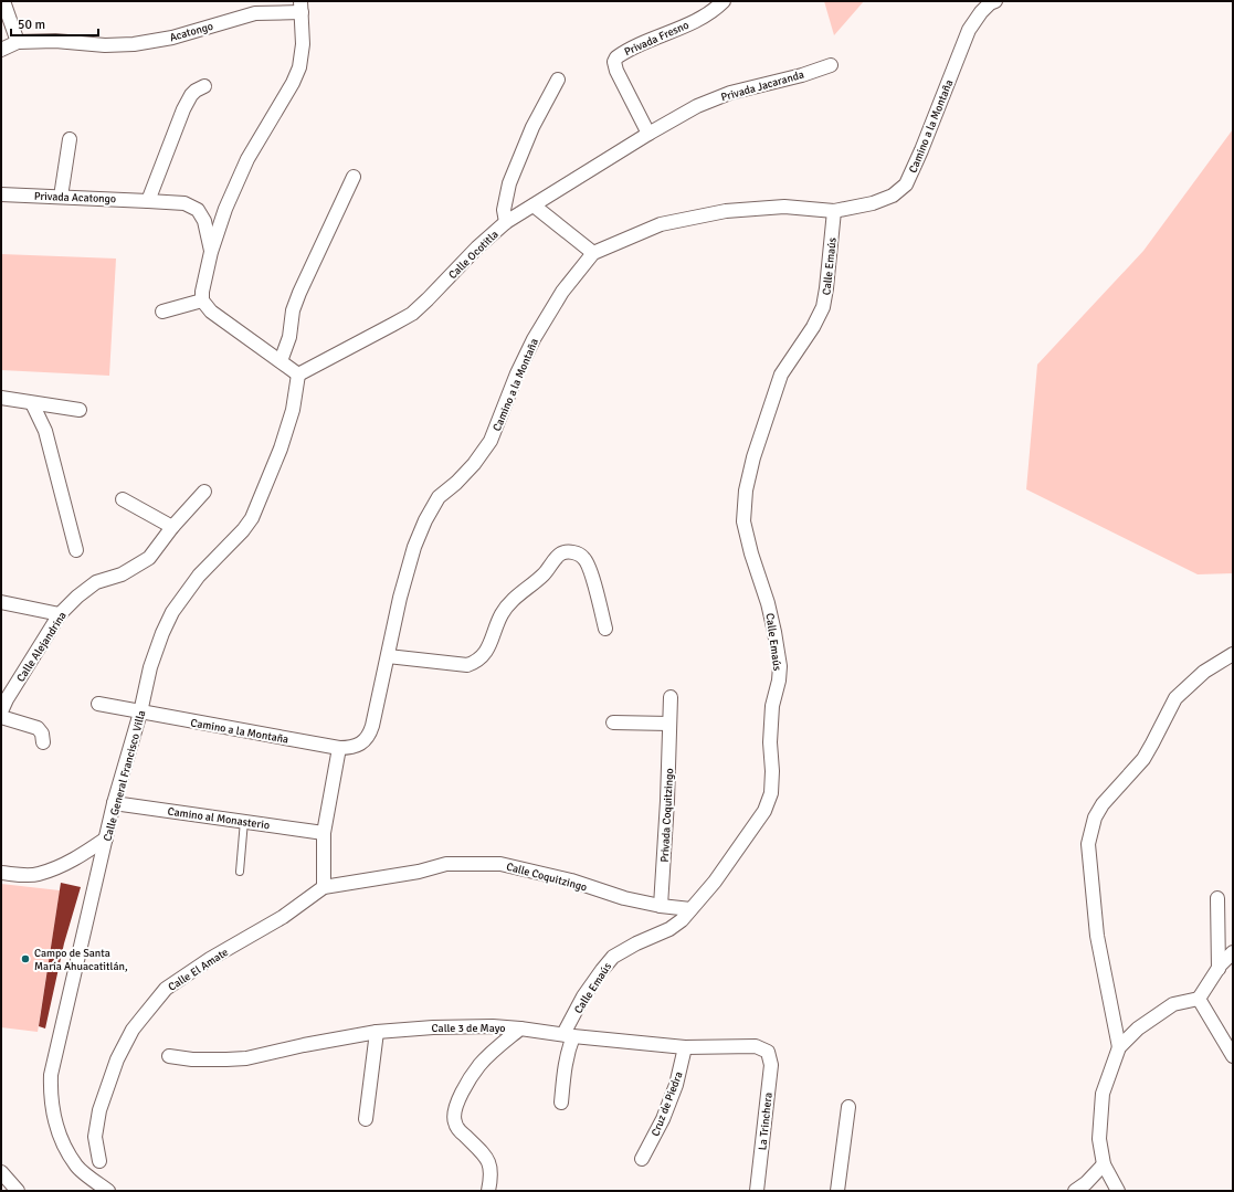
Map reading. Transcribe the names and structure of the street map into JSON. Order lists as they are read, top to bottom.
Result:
{
  "streets": {
    "street": [
      "Acatongo",
      "Privada Fresno",
      "Privada Jacaranda",
      "Camino a la Montaña",
      "Privada Acatongo",
      "Calle Ocotitla",
      "Calle Emaús",
      "Calle Alejandrina",
      "Calle General Francisco Villa",
      "Privada Coquitzingo",
      "Camino al Monasterio",
      "Calle Coquitzingo",
      "Calle El Amate",
      "Calle 3 de Mayo",
      "Cruz de Piedra",
      "La Trinchera"
    ]
  },
  "crossings": [
    ["Privada Fresno", "Privada Jacaranda"],
    ["Privada Fresno", "Calle Ocotitla"],
    ["Privada Jacaranda", "Calle Ocotitla"],
    ["Camino a la Montaña", "Calle Emaús"],
    ["Camino a la Montaña", "Calle General Francisco Villa"],
    ["Calle Ocotitla", "Calle General Francisco Villa"],
    ["Calle Emaús", "Calle Coquitzingo"],
    ["Calle Emaús", "Calle 3 de Mayo"],
    ["Calle General Francisco Villa", "Camino al Monasterio"],
    ["Privada Coquitzingo", "Calle Coquitzingo"],
    ["Calle Coquitzingo", "Calle El Amate"],
    ["Calle 3 de Mayo", "Cruz de Piedra"],
    ["Calle 3 de Mayo", "La Trinchera"]
  ],
  "places": ["Campo de Santa María Ahuacatitlán,"],
  "scale_bar": "50 m"
}
